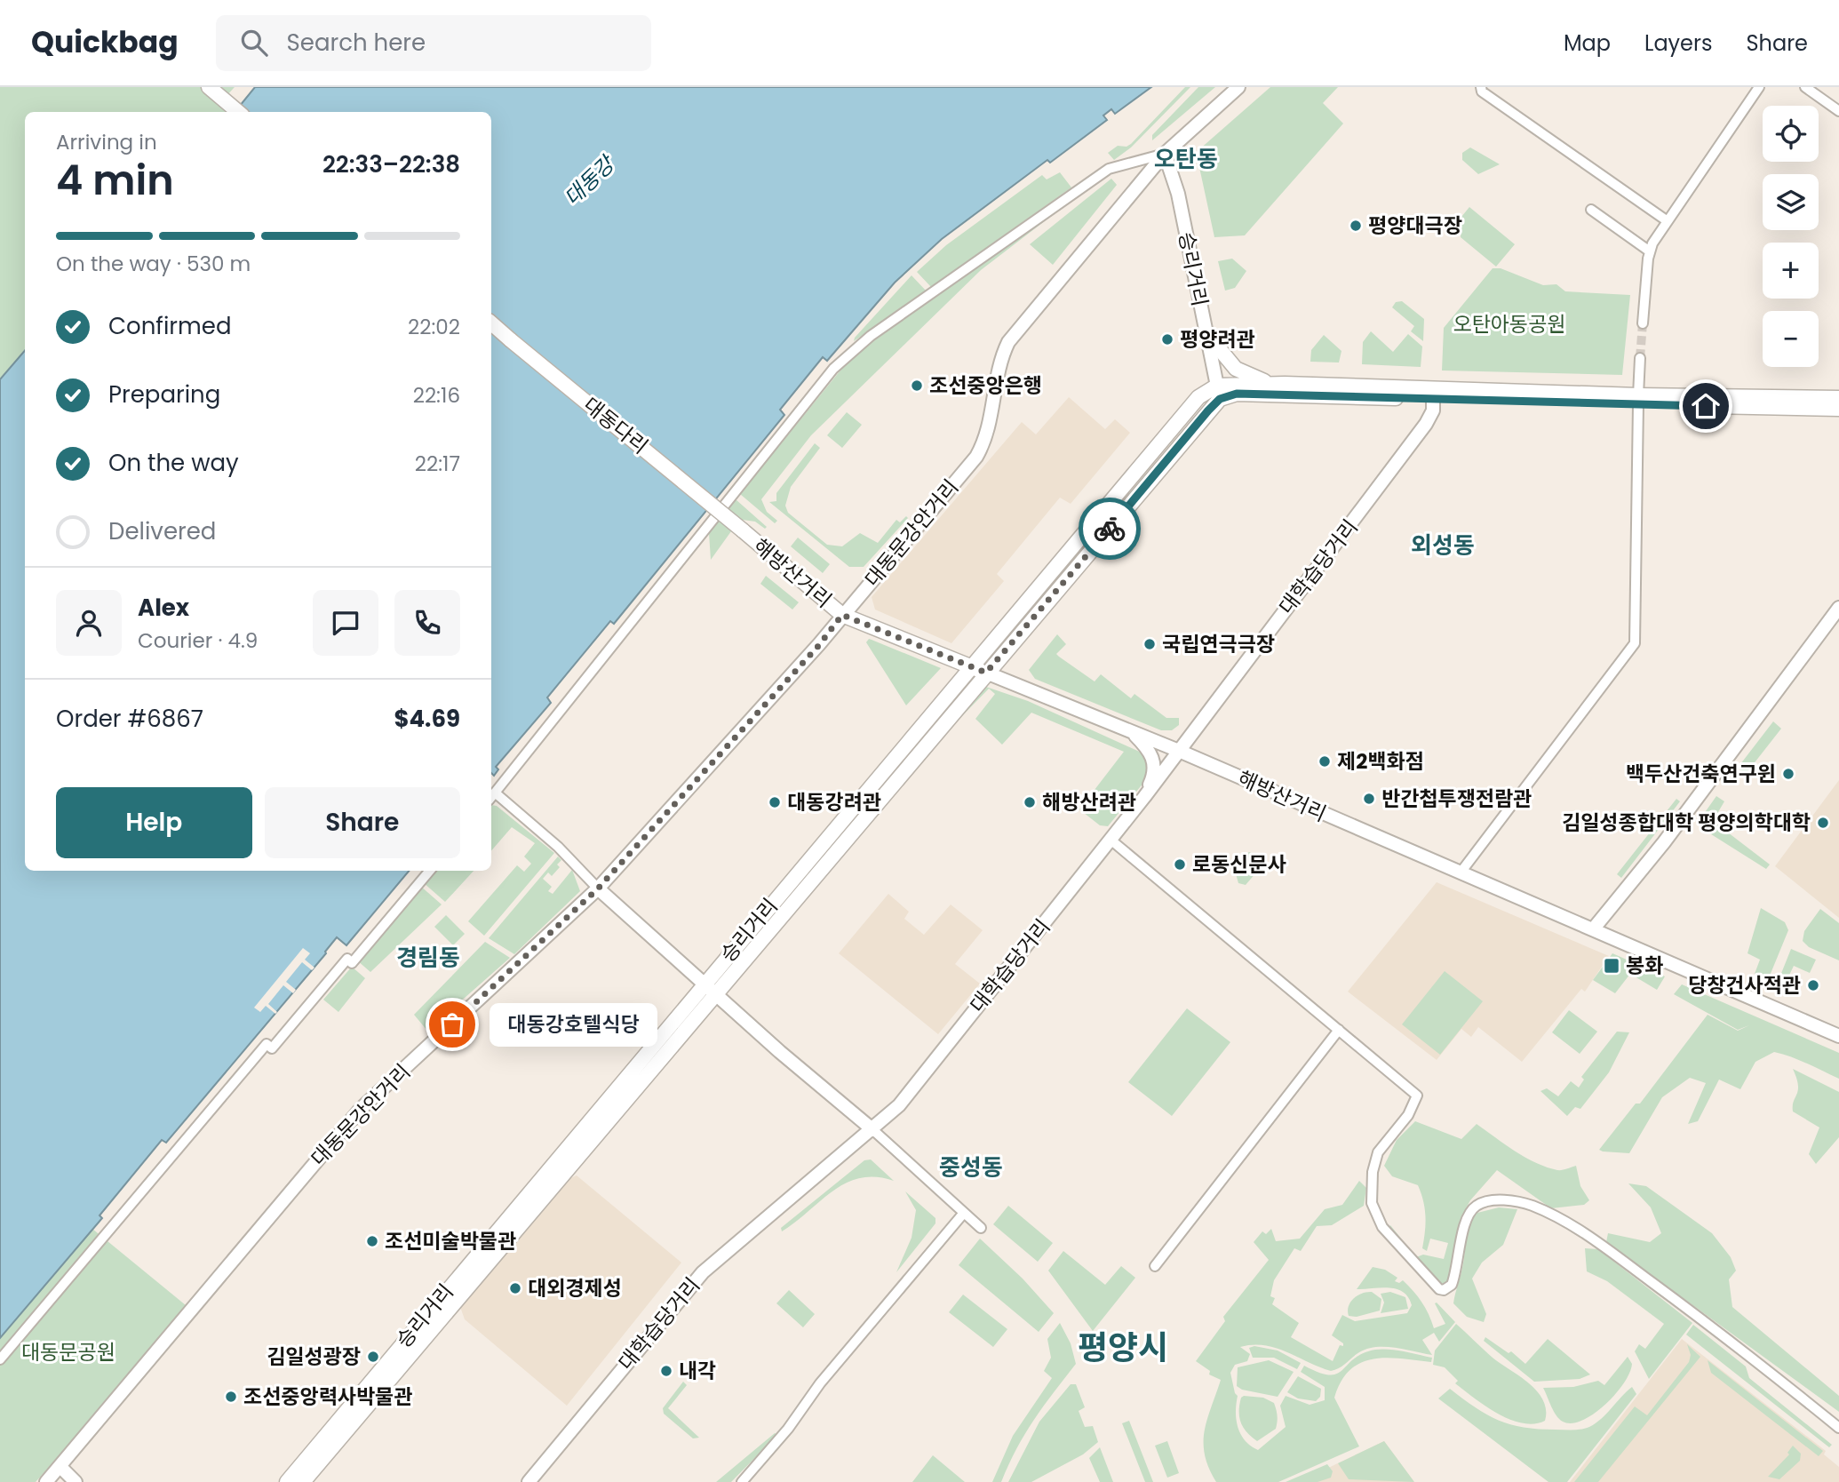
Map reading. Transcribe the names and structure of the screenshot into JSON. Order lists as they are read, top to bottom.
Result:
{
  "streets": {
    "main road": [
      "승리거리",
      "대동다리",
      "대동문강안거리",
      "대학습당거리",
      "해방산거리"
    ]
  },
  "crossings": [
    ["승리거리", "대동문강안거리"],
    ["승리거리", "해방산거리"],
    ["대동다리", "해방산거리"],
    ["대동문강안거리", "해방산거리"],
    ["대학습당거리", "해방산거리"]
  ],
  "districts": [
    "오탄동",
    "외성동",
    "경림동",
    "중성동",
    "평양시"
  ],
  "water": ["대동강"],
  "parks": ["오탄아동공원", "대동문공원"],
  "places": {
    "other": [
      "평양대극장",
      "평양려관",
      "조선중앙은행",
      "국립연극극장",
      "제2백화점",
      "백두산건축연구윈",
      "반간첩투쟁전람관",
      "대동강려관",
      "해방산려관",
      "김일성종합대학 평양의학대학",
      "로동신문사",
      "당창건사적관",
      "대동강호텔식당",
      "조선미술박물관",
      "대외경제성",
      "김일성광장",
      "내각",
      "조선중앙력사박물관"
    ],
    "transit": ["봉화"]
  },
  "page": {
    "header": "Quickbag",
    "search": "Search here",
    "nav": ["Map", "Layers", "Share"],
    "map_buttons": ["+", "−"],
    "heading": ["4 min", "Arriving in", "22:33–22:38"],
    "panel": [
      "Alex",
      "Courier · 4.9",
      "Order #6867",
      "$4.69"
    ],
    "bar": "On the way · 530 m",
    "list": [
      ["Confirmed", "22:02"],
      ["Preparing", "22:16"],
      ["On the way", "22:17"],
      "Delivered"
    ],
    "buttons": ["Help", "Share"],
    "bubble": "대동강호텔식당"
  }
}
